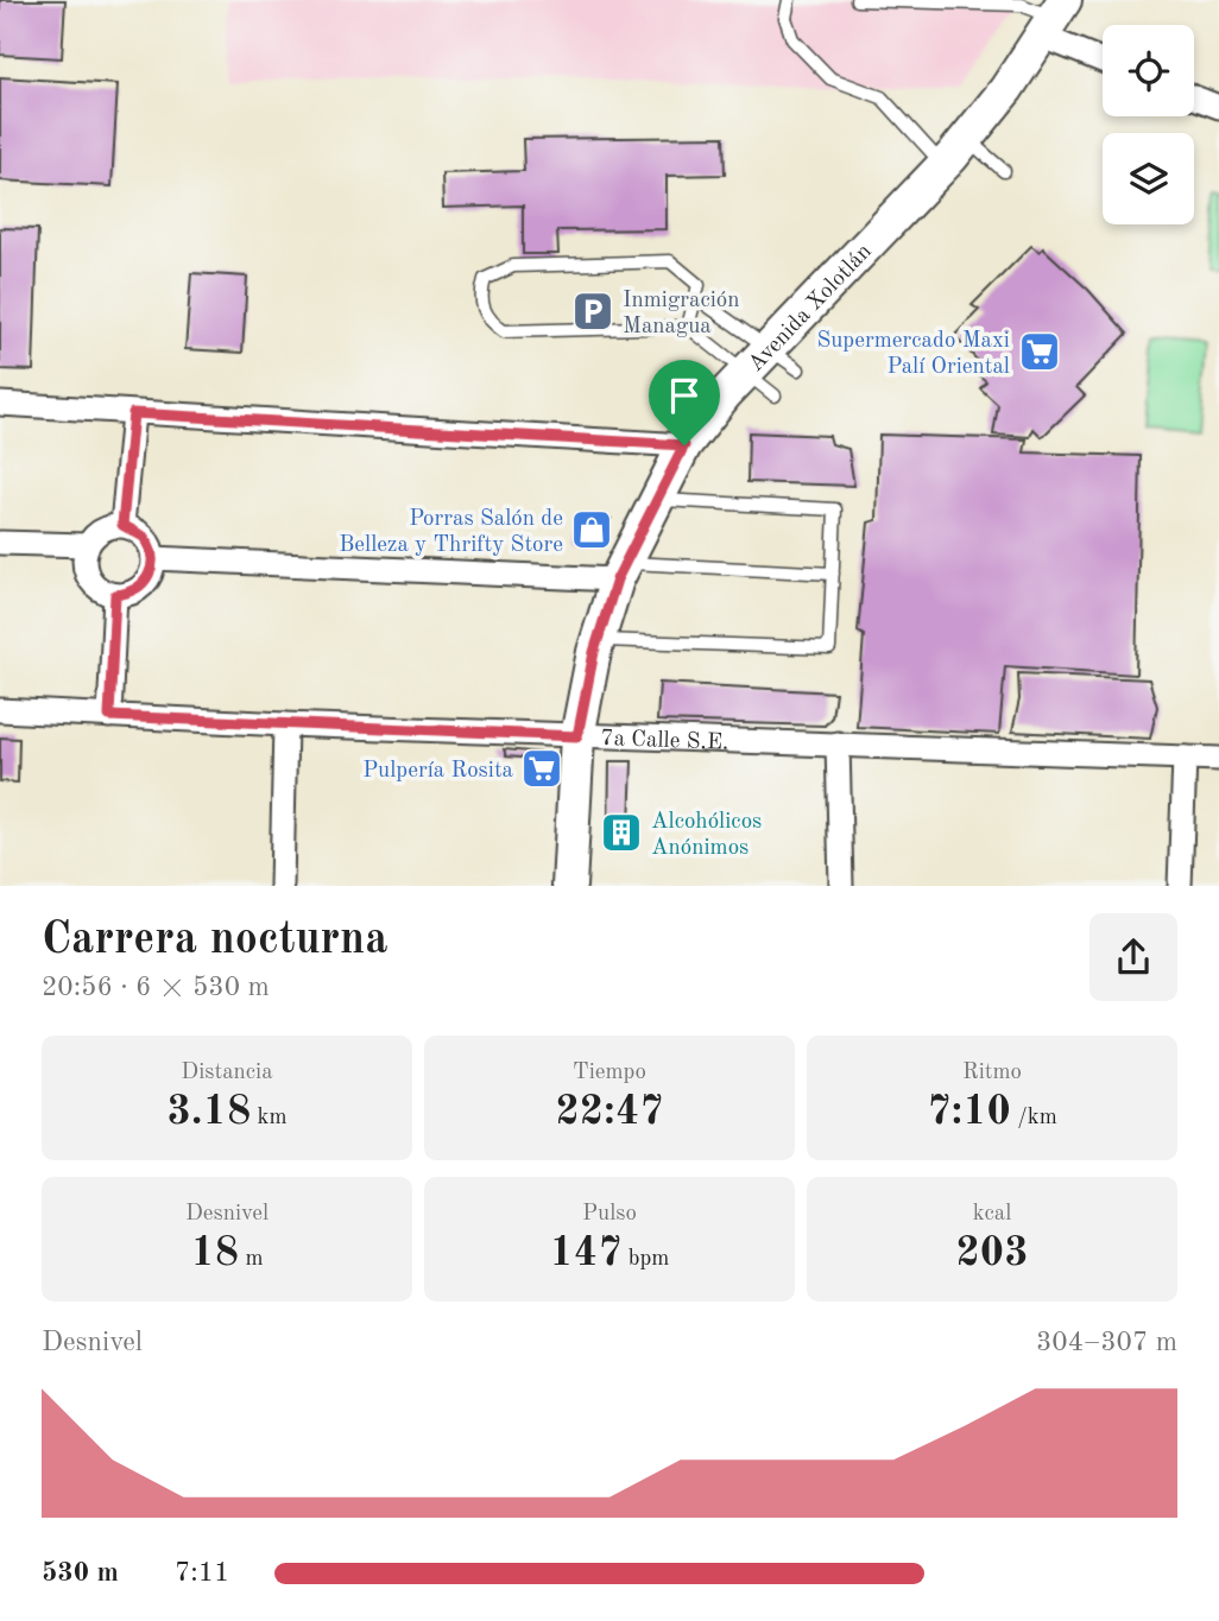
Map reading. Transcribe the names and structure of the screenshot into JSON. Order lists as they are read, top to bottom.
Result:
{
  "streets": {
    "main road": ["Avenida Xolotlán"],
    "street": ["7a Calle S.E."]
  },
  "crossings": [
    ["Avenida Xolotlán", "7a Calle S.E."]
  ],
  "places": {
    "parking": ["Inmigración Managua"],
    "supermarket": ["Supermercado Maxi Palí Oriental", "Pulpería Rosita"],
    "shop": ["Porras Salón de Belleza y Thrifty Store"],
    "building": ["Alcohólicos Anónimos"]
  },
  "page": {
    "heading": ["Carrera nocturna", "20:56 · 6 × 530 m"],
    "stats": [
      ["Distancia", "3.18 km"],
      ["Tiempo", "22:47"],
      ["Ritmo", "7:10 /km"],
      ["Desnivel", "18 m"],
      ["Pulso", "147 bpm"],
      ["kcal", "203"]
    ],
    "chart": ["Desnivel", "304–307 m"],
    "list": [
      {
        "name": "530 m",
        "note": "7:11"
      }
    ]
  }
}
